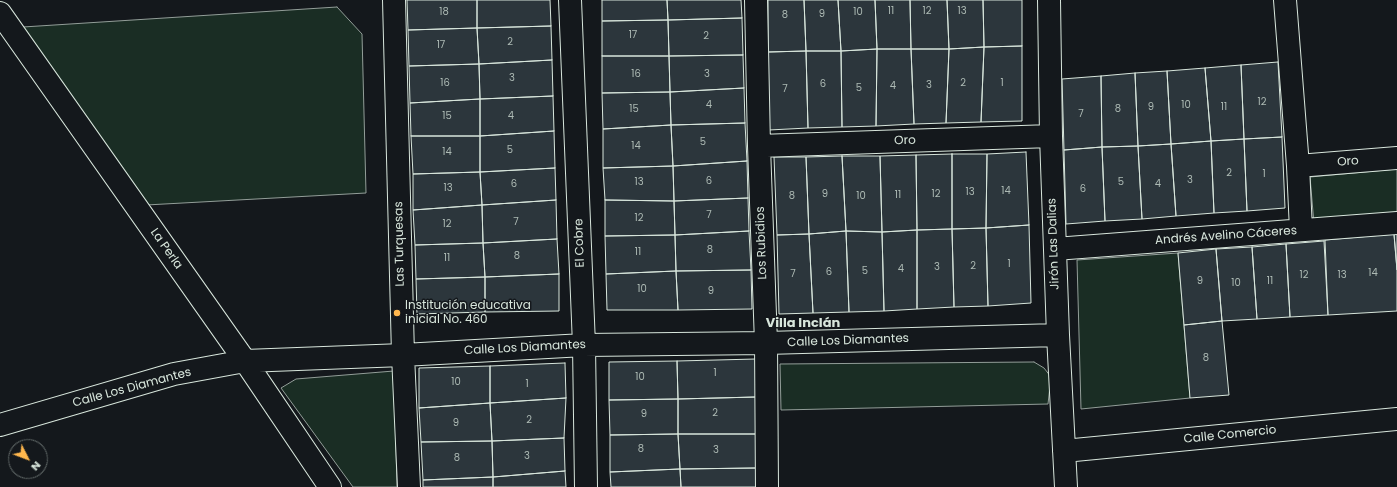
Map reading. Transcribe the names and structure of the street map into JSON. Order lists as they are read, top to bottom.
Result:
{
  "streets": {
    "street": [
      "Oro",
      "Andrés Avelino Cáceres",
      "El Cobre",
      "Los Rubidios",
      "Las Turquesas",
      "Jirón Las Dalias",
      "La Perla",
      "Calle Los Diamantes",
      "Calle Comercio"
    ]
  },
  "crossings": [
    ["Oro", "Los Rubidios"],
    ["Oro", "Jirón Las Dalias"],
    ["Andrés Avelino Cáceres", "Jirón Las Dalias"],
    ["El Cobre", "Calle Los Diamantes"],
    ["Los Rubidios", "Calle Los Diamantes"],
    ["Las Turquesas", "Calle Los Diamantes"],
    ["Jirón Las Dalias", "Calle Los Diamantes"],
    ["Jirón Las Dalias", "Calle Comercio"],
    ["La Perla", "Calle Los Diamantes"]
  ],
  "districts": ["Villa Inclán"],
  "places": ["Institución educativa inicial No. 460"],
  "house_numbers": [
    "11",
    "12",
    "13",
    "18",
    "10",
    "9",
    "8",
    "17",
    "2",
    "2",
    "17",
    "16",
    "3",
    "3",
    "16",
    "2",
    "1",
    "6",
    "3",
    "4",
    "5",
    "7",
    "12",
    "4",
    "10",
    "9",
    "11",
    "15",
    "8",
    "7",
    "15",
    "4",
    "5",
    "14",
    "5",
    "14",
    "2",
    "1",
    "3",
    "6",
    "13",
    "5",
    "6",
    "4",
    "13",
    "6",
    "14",
    "13",
    "9",
    "12",
    "11",
    "8",
    "10",
    "7",
    "12",
    "7",
    "12",
    "8",
    "11",
    "8",
    "11",
    "1",
    "2",
    "3",
    "4",
    "5",
    "6",
    "14",
    "7",
    "12",
    "13",
    "9",
    "11",
    "10",
    "10",
    "9",
    "8",
    "1",
    "10",
    "10",
    "1",
    "2",
    "9",
    "2",
    "9",
    "8",
    "3",
    "3",
    "8"
  ],
  "north": "bottom right"
}
